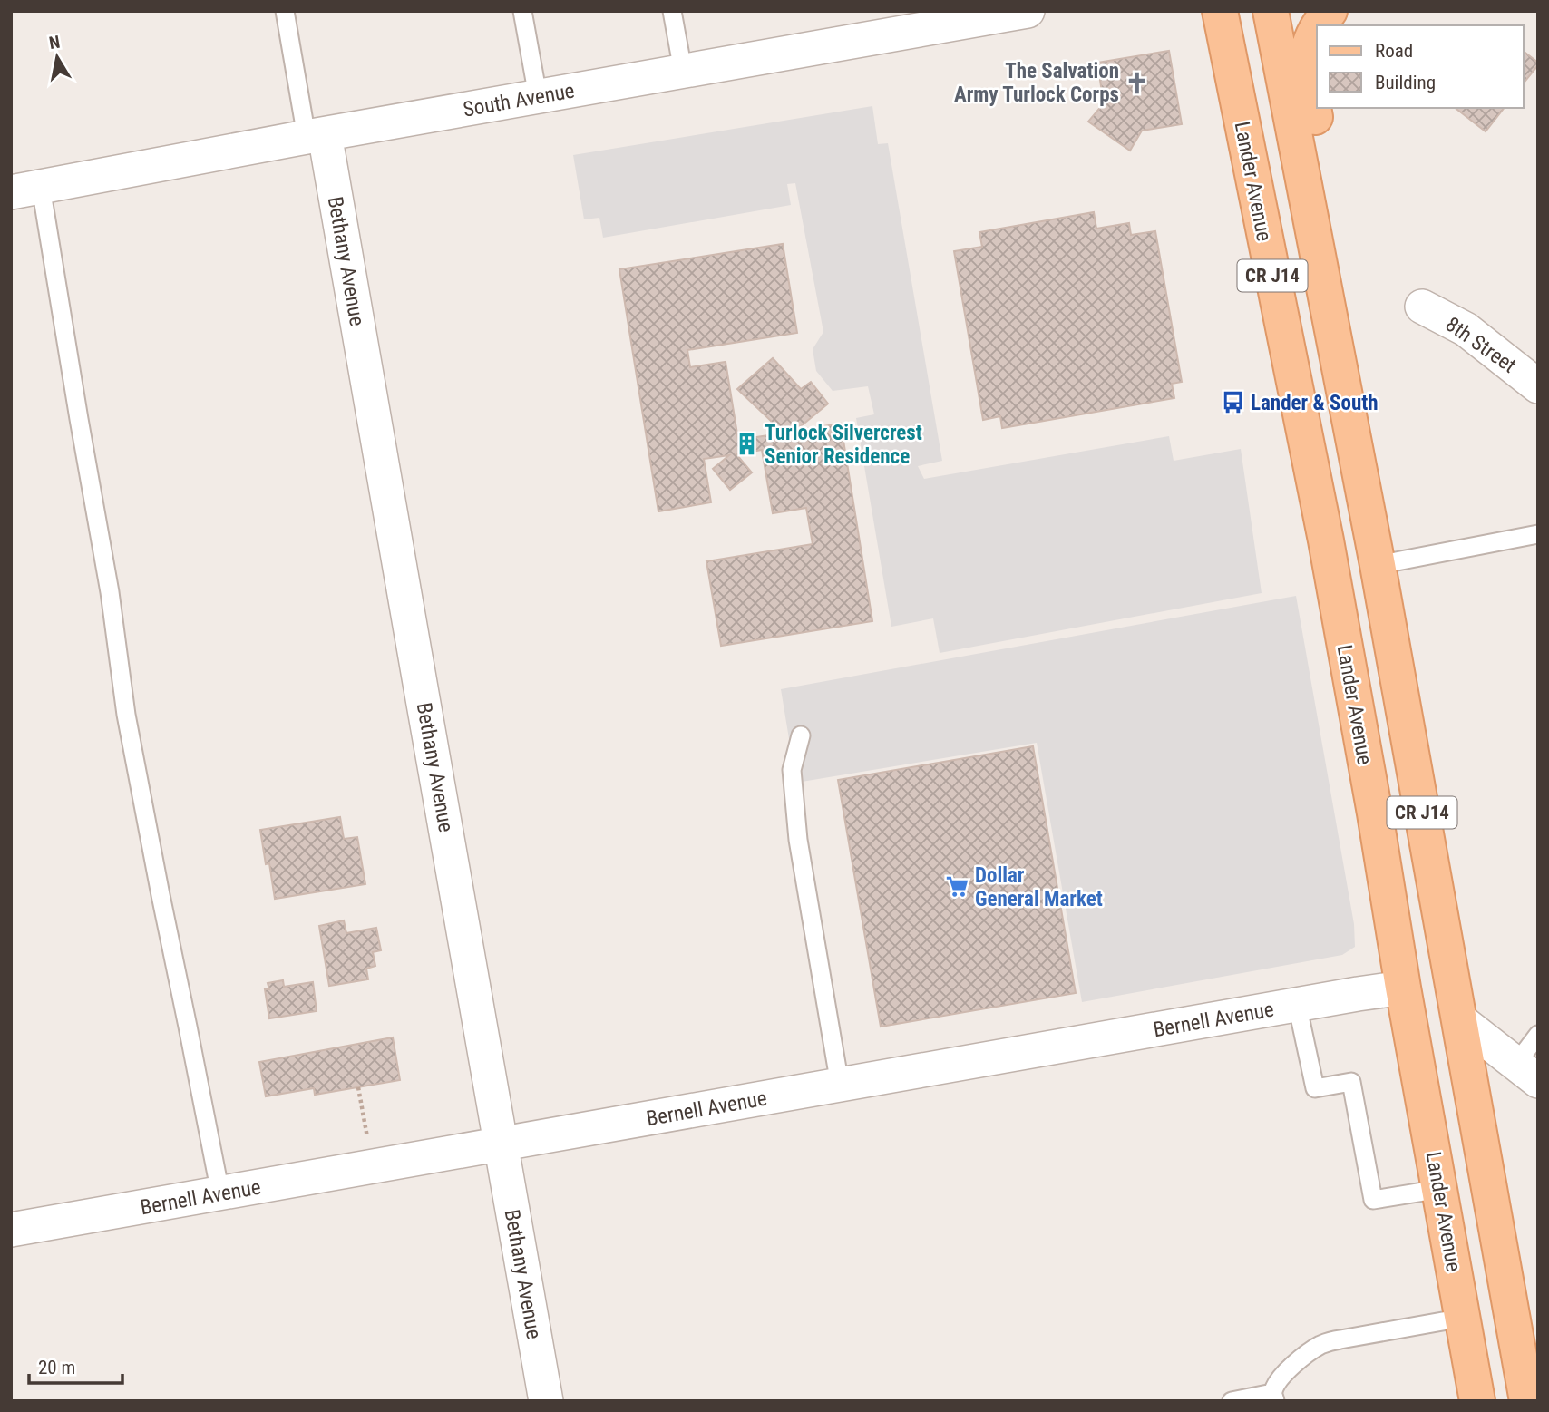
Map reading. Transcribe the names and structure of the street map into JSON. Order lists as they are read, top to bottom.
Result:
{
  "streets": {
    "main road": ["Lander Avenue", "CR J14"],
    "street": [
      "South Avenue",
      "Bethany Avenue",
      "8th Street",
      "Bernell Avenue"
    ]
  },
  "crossings": [
    ["South Avenue", "Bethany Avenue"],
    ["Lander Avenue", "Bernell Avenue"],
    ["Bethany Avenue", "Bernell Avenue"]
  ],
  "places": {
    "church": ["The Salvation Army Turlock Corps"],
    "bus stop": ["Lander & South"],
    "building": ["Turlock Silvercrest Senior Residence"],
    "supermarket": ["Dollar General Market"]
  },
  "legend": ["Road", "Building"],
  "scale_bar": "20 m",
  "north": "top"
}
